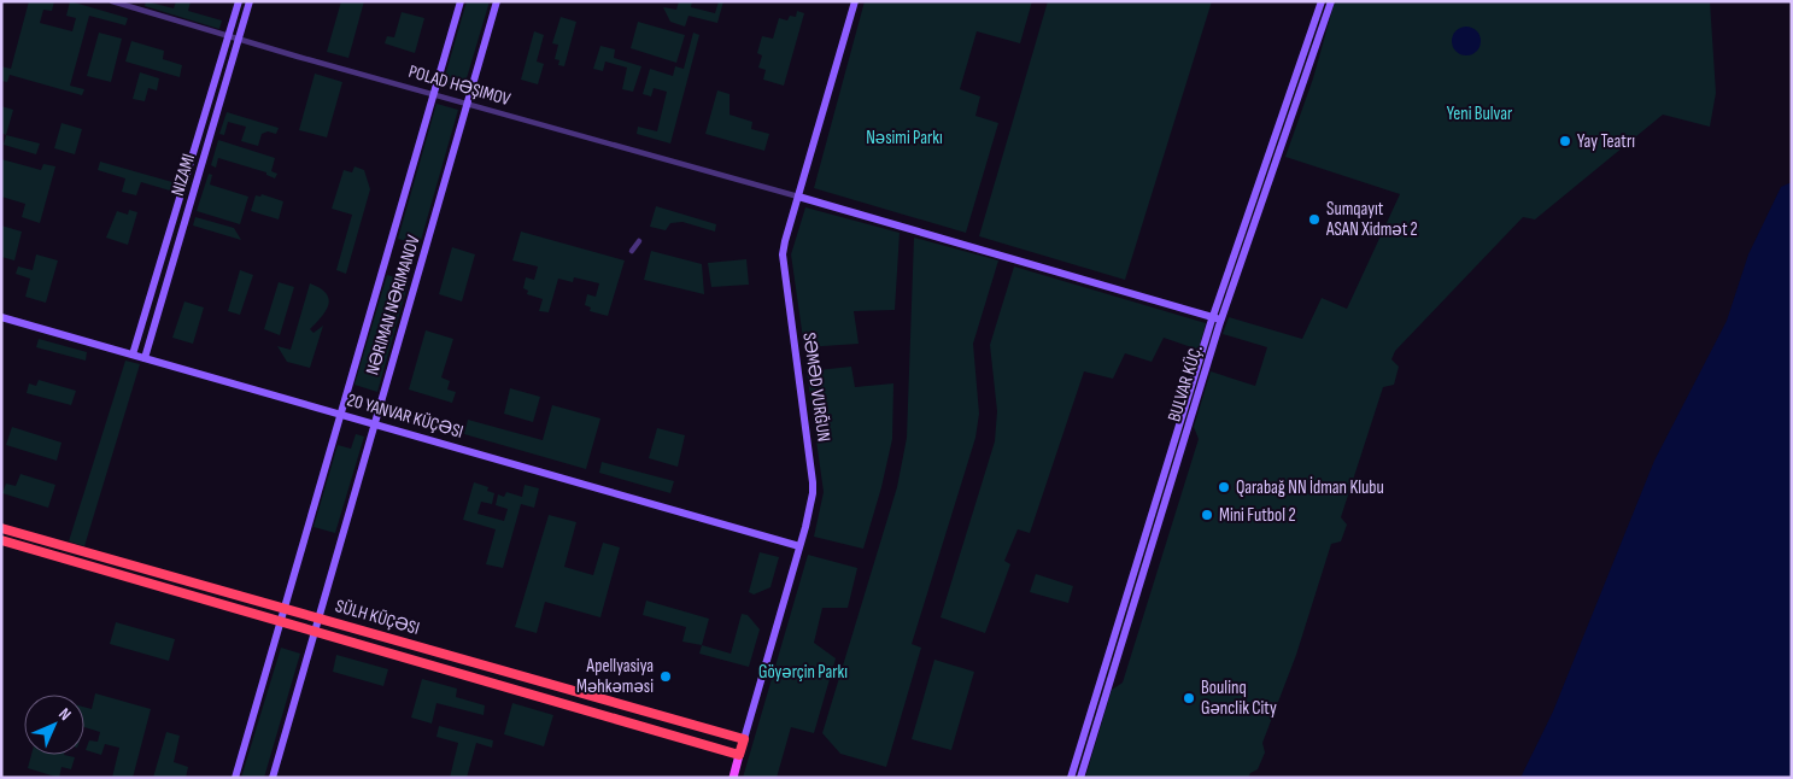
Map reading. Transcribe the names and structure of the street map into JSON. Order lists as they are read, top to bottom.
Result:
{
  "streets": {
    "highway": ["SƏMƏD VURĞUN", "SÜLH KÜÇƏSI"],
    "street": [
      "POLAD HƏŞIMOV",
      "NIZAMI",
      "NƏRIMAN NƏRIMANOV",
      "BULVAR KÜÇ.",
      "20 YANVAR KÜÇƏSI"
    ]
  },
  "crossings": [
    ["POLAD HƏŞIMOV", "NIZAMI"],
    ["POLAD HƏŞIMOV", "NƏRIMAN NƏRIMANOV"],
    ["POLAD HƏŞIMOV", "SƏMƏD VURĞUN"],
    ["NIZAMI", "20 YANVAR KÜÇƏSI"],
    ["NƏRIMAN NƏRIMANOV", "20 YANVAR KÜÇƏSI"],
    ["NƏRIMAN NƏRIMANOV", "SÜLH KÜÇƏSI"],
    ["SƏMƏD VURĞUN", "20 YANVAR KÜÇƏSI"],
    ["SƏMƏD VURĞUN", "SÜLH KÜÇƏSI"]
  ],
  "parks": ["Yeni Bulvar", "Nəsimi Parkı", "Göyərçin Parkı"],
  "places": [
    "Yay Teatrı",
    "Sumqayıt ASAN Xidmət 2",
    "Qarabağ NN İdman Klubu",
    "Mini Futbol 2",
    "Apellyasiya Məhkəməsi",
    "Boulinq Gənclik City"
  ],
  "north": "top right"
}
